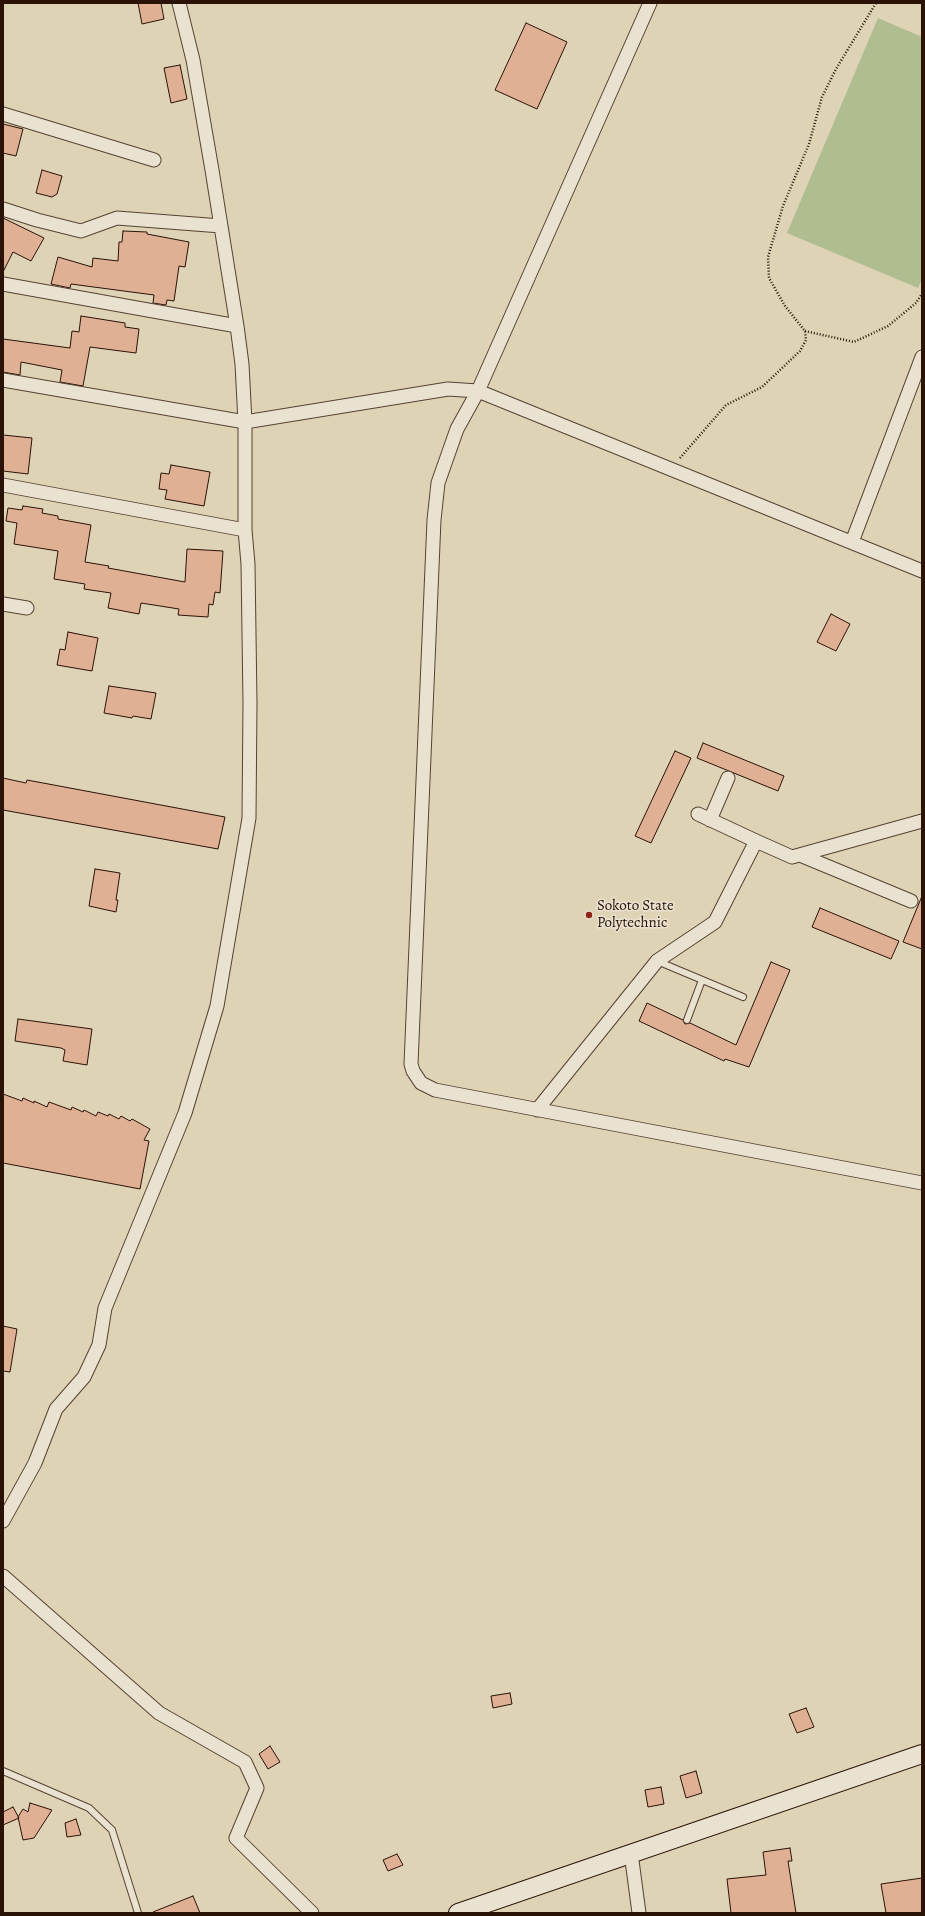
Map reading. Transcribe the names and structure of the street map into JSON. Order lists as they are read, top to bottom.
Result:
{
  "places": ["Sokoto State Polytechnic"]
}
